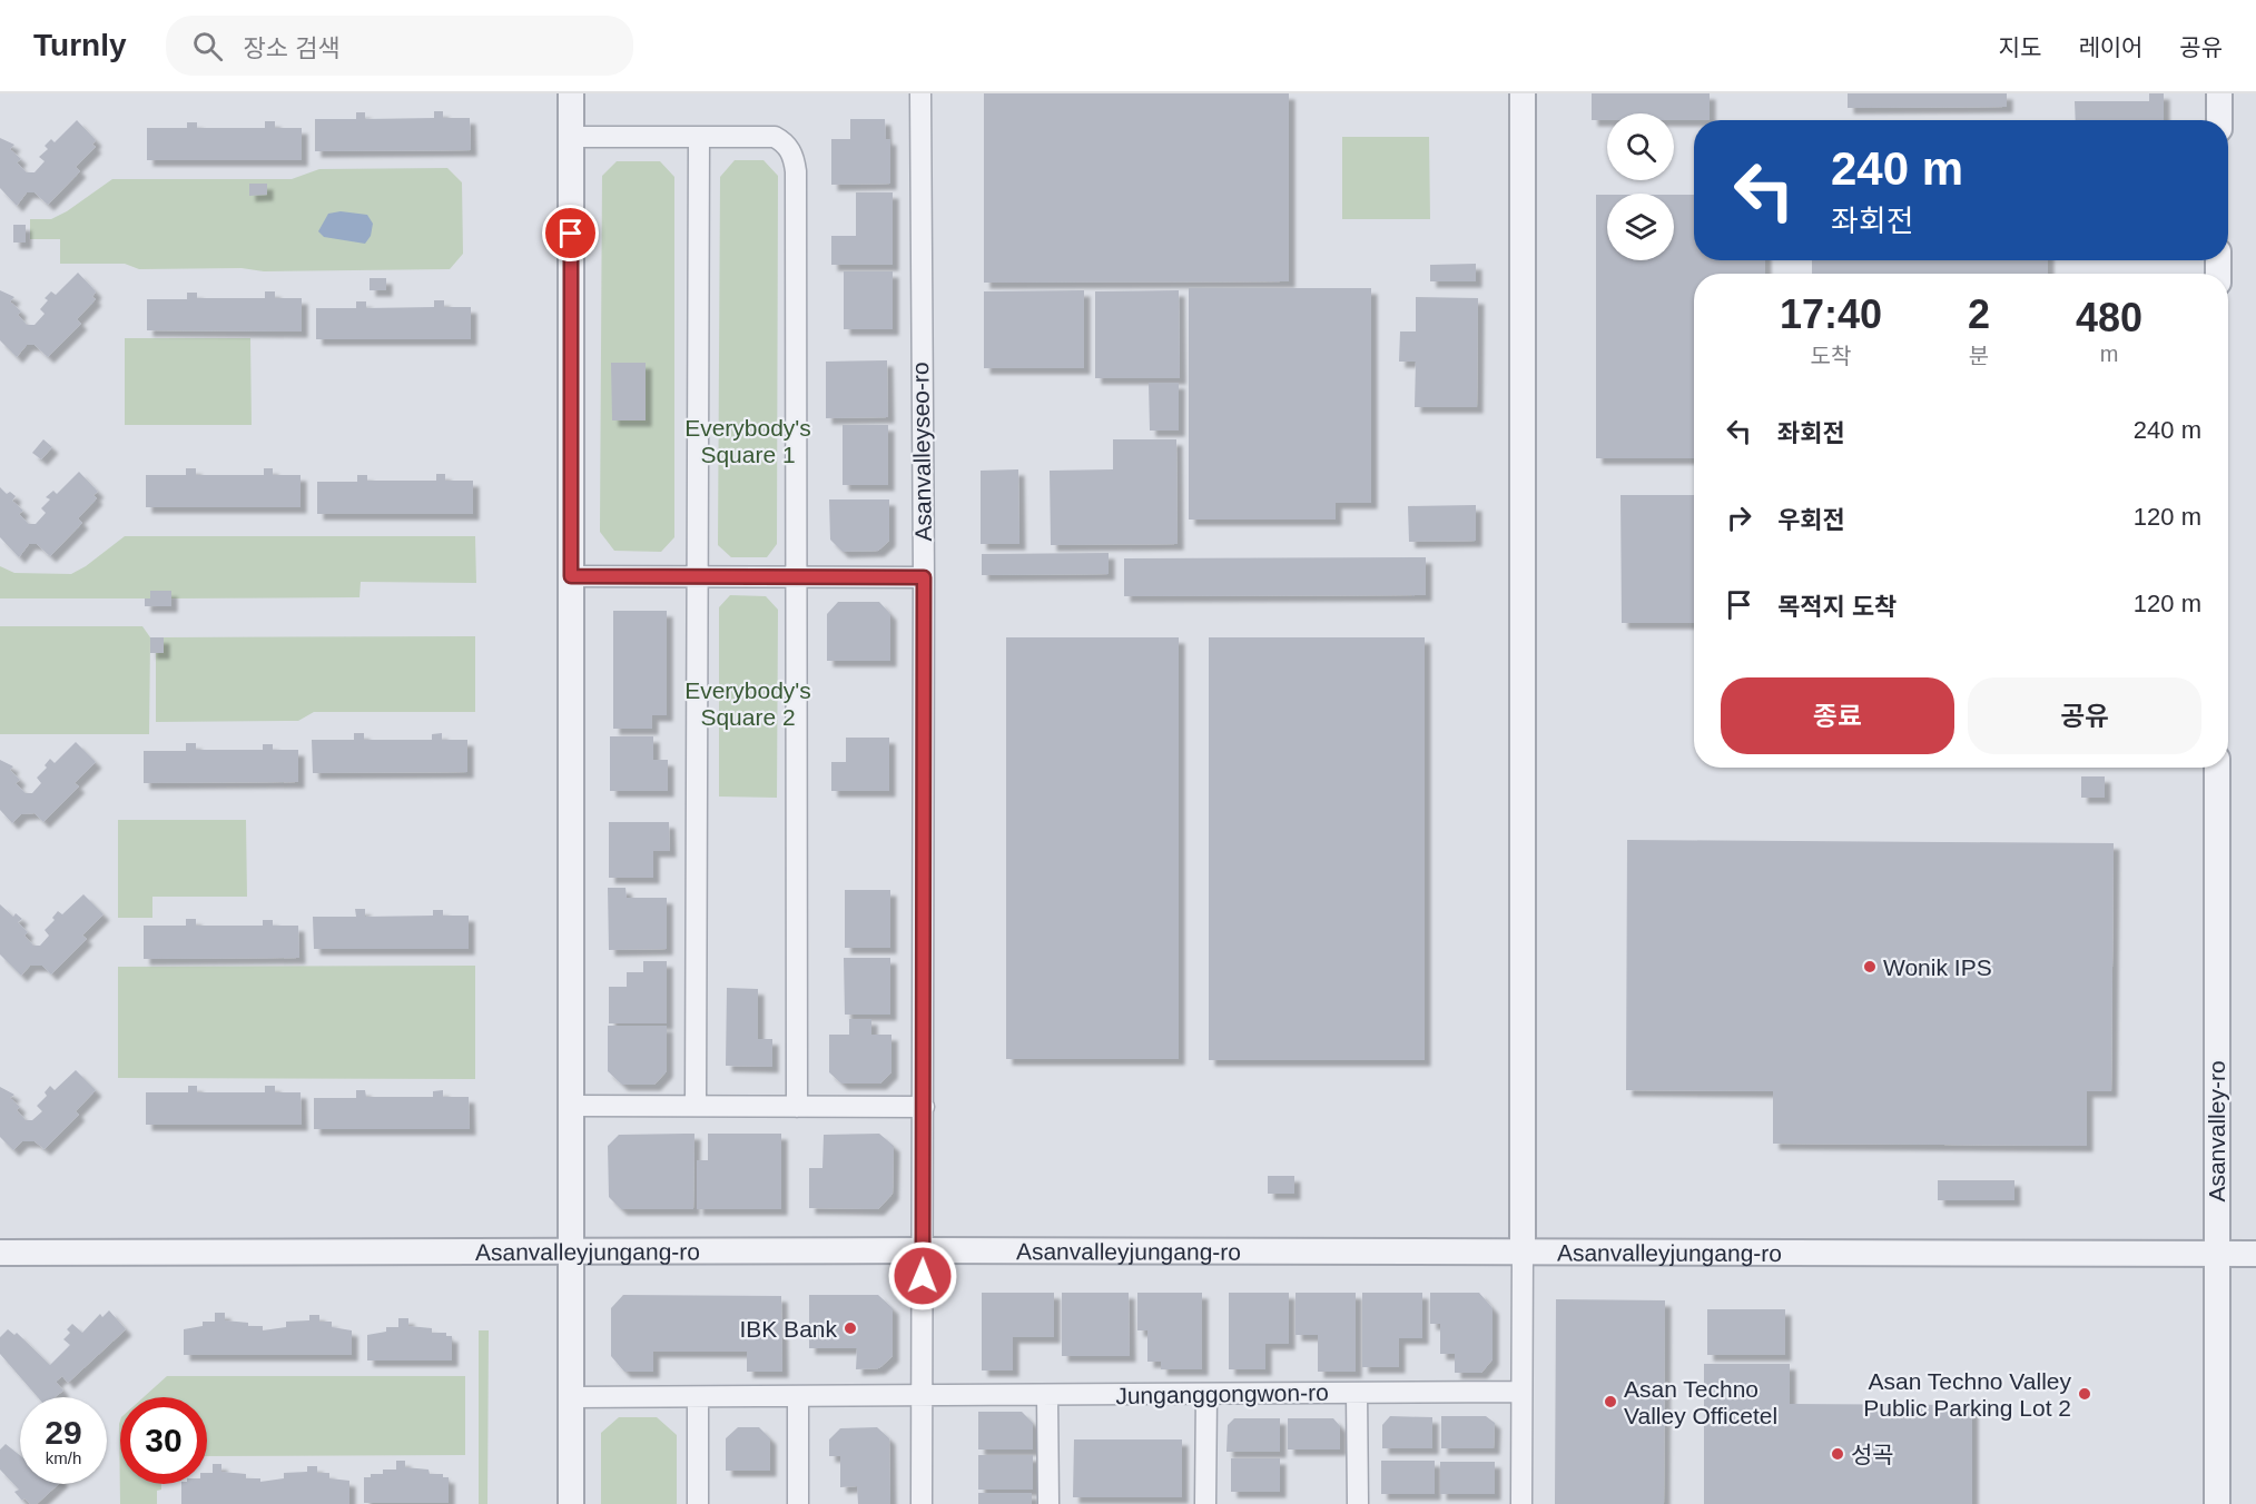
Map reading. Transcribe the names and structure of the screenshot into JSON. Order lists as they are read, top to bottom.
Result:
{
  "streets": {
    "street": [
      "Asanvalleyseo-ro",
      "Asanvalley-ro",
      "Asanvalleyjungang-ro",
      "Junganggongwon-ro"
    ]
  },
  "crossings": [
    ["Asanvalleyseo-ro", "Asanvalleyjungang-ro"],
    ["Asanvalley-ro", "Asanvalleyjungang-ro"]
  ],
  "parks": ["Everybody's Square 1", "Everybody's Square 2"],
  "places": [
    "Wonik IPS",
    "IBK Bank",
    "Asan Techno Valley Public Parking Lot 2",
    "Asan Techno Valley Officetel",
    "성곡"
  ],
  "page": {
    "header": "Turnly",
    "search": "장소 검색",
    "nav": ["지도", "레이어", "공유"],
    "turn": ["240 m", "좌회전"],
    "eta": [
      "17:40",
      "도착",
      "2",
      "분",
      "480",
      "m"
    ],
    "list": [
      {
        "name": "좌회전",
        "value": "240 m"
      },
      {
        "name": "우회전",
        "value": "120 m"
      },
      {
        "name": "목적지 도착",
        "value": "120 m"
      }
    ],
    "buttons": ["종료", "공유"],
    "speed": "29 km/h",
    "limit": "30"
  }
}
